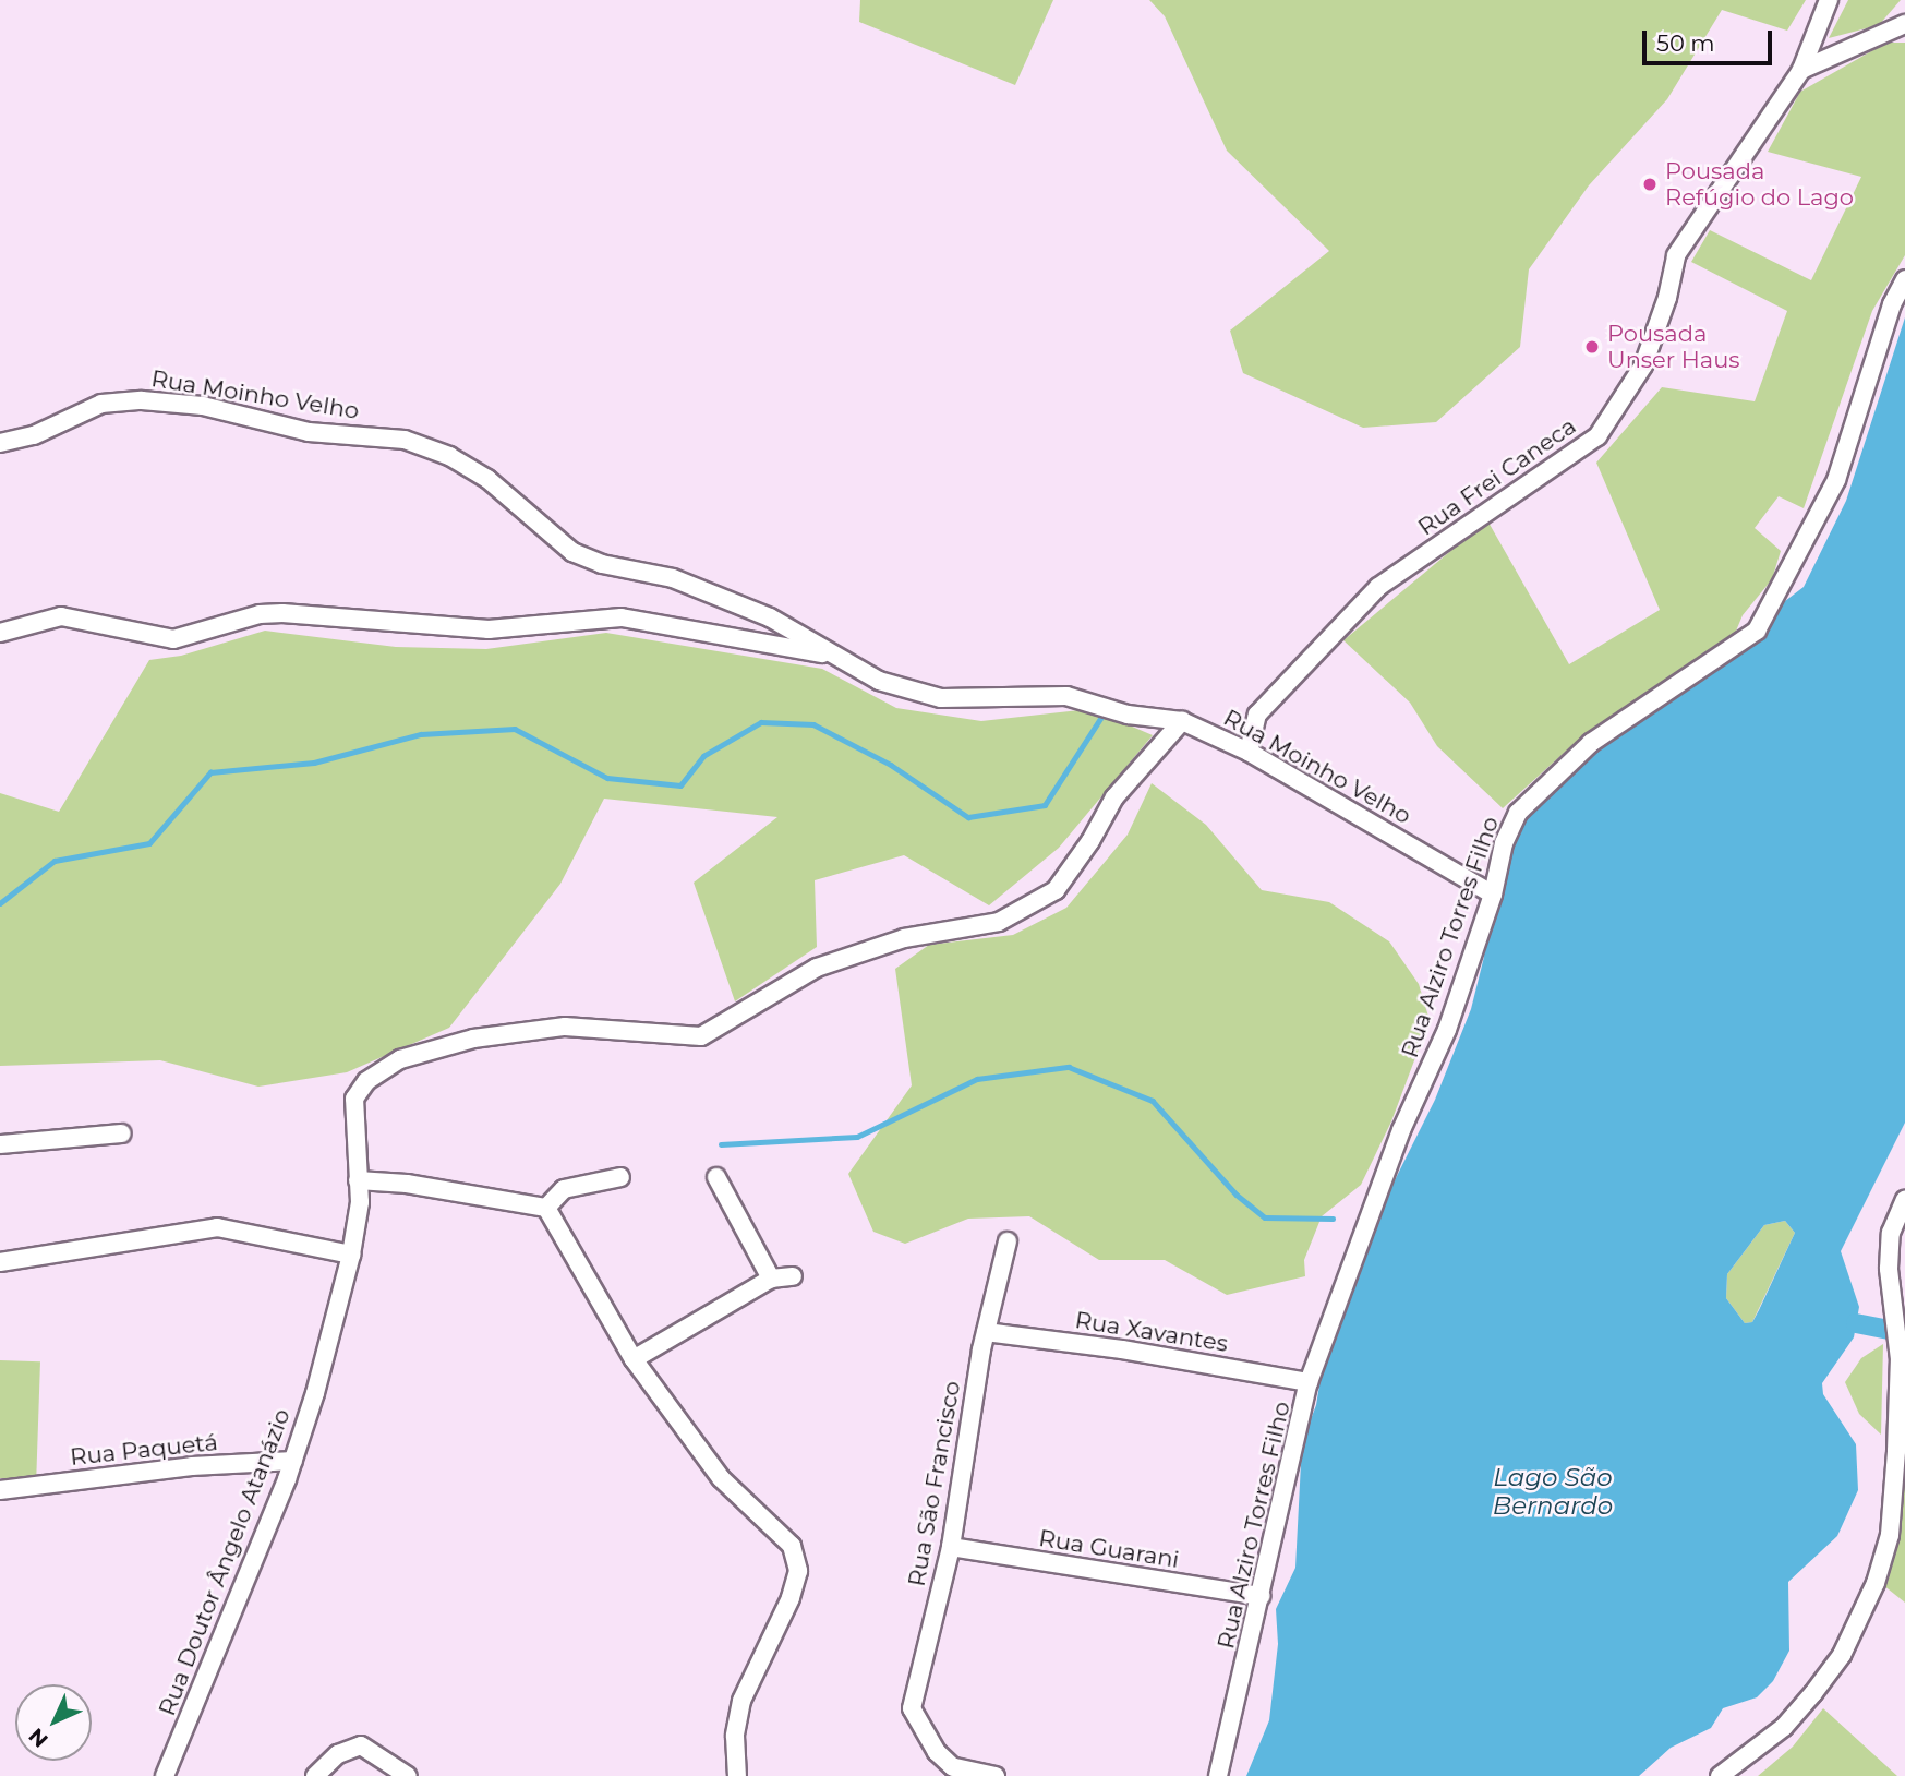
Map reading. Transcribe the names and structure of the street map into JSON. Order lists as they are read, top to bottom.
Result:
{
  "streets": {
    "street": [
      "Rua Moinho Velho",
      "Rua Frei Caneca",
      "Rua Alziro Torres Filho",
      "Rua Xavantes",
      "Rua Paquetá",
      "Rua São Francisco",
      "Rua Guarani",
      "Rua Doutor Ângelo Atanázio"
    ]
  },
  "crossings": [
    ["Rua Moinho Velho", "Rua Frei Caneca"],
    ["Rua Moinho Velho", "Rua Alziro Torres Filho"],
    ["Rua Moinho Velho", "Rua Doutor Ângelo Atanázio"],
    ["Rua Alziro Torres Filho", "Rua Xavantes"],
    ["Rua Alziro Torres Filho", "Rua Guarani"],
    ["Rua Xavantes", "Rua São Francisco"],
    ["Rua Paquetá", "Rua Doutor Ângelo Atanázio"],
    ["Rua São Francisco", "Rua Guarani"]
  ],
  "water": ["Lago São Bernardo"],
  "places": ["Pousada Refúgio do Lago", "Pousada Unser Haus"],
  "scale_bar": "50 m",
  "north": "bottom left"
}
